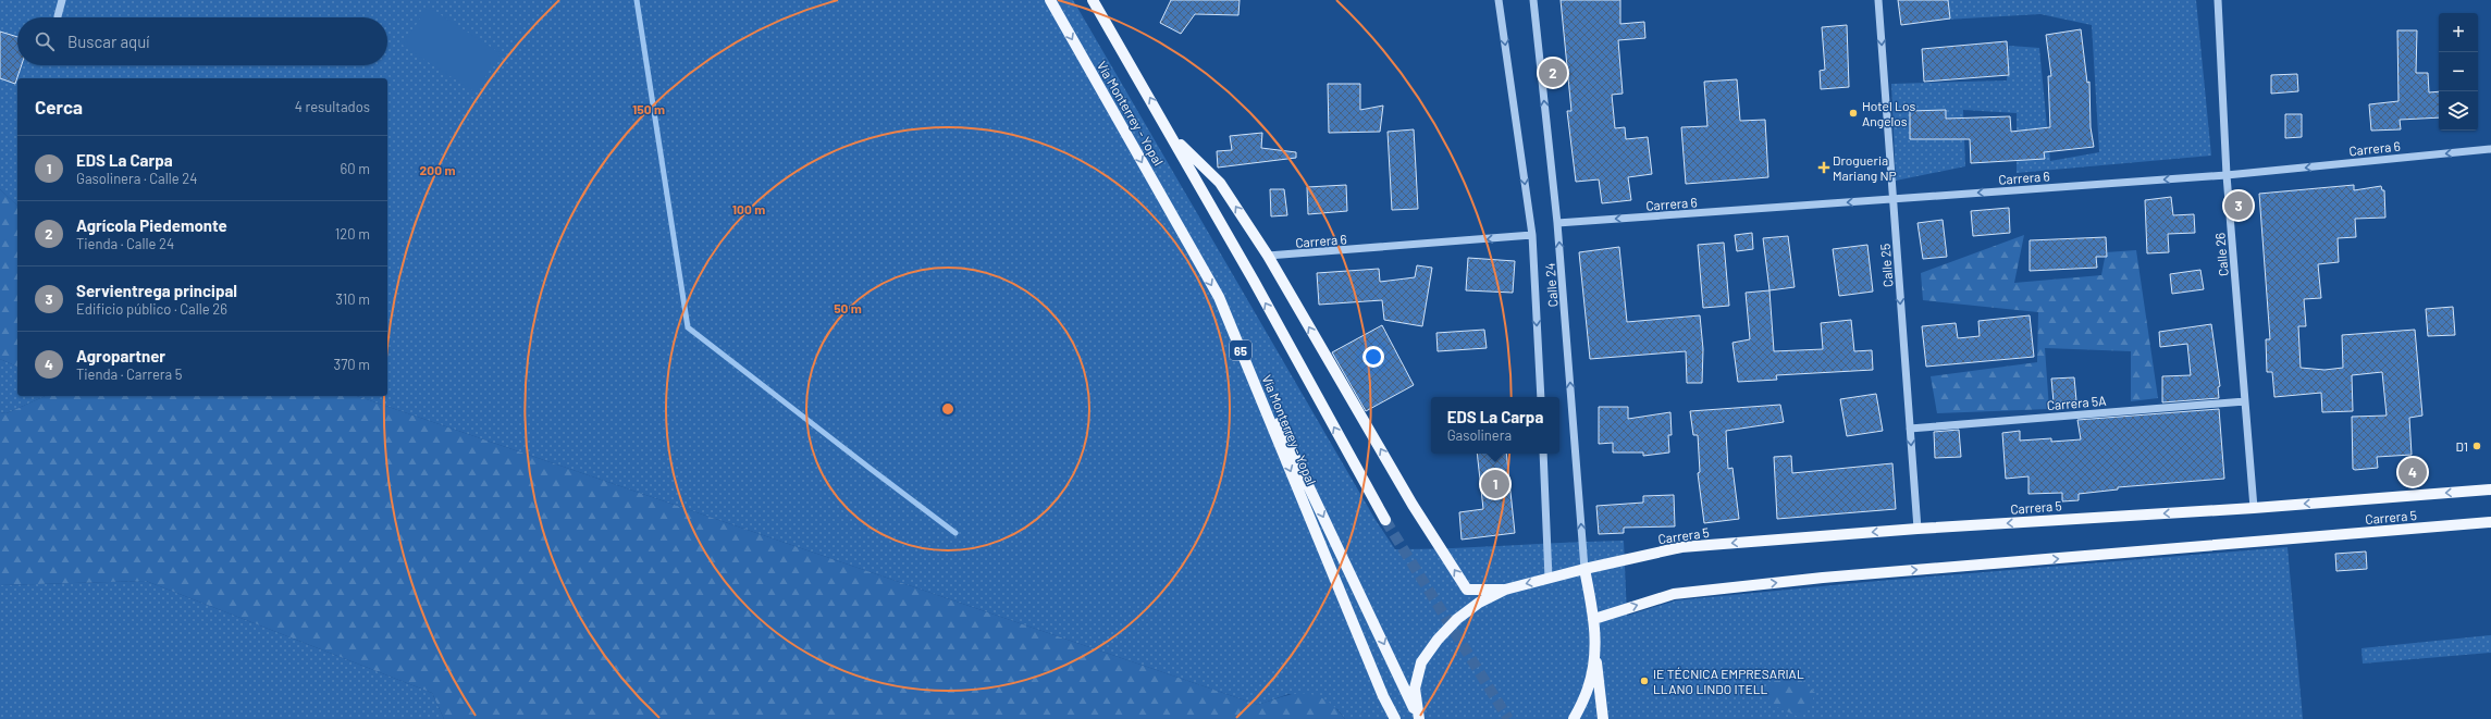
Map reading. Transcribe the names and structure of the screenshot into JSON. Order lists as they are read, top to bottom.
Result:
{
  "streets": {
    "main road": ["Vía Monterrey - Yopal", "65", "Carrera 5"],
    "street": [
      "Carrera 6",
      "Calle 26",
      "Calle 25",
      "Calle 24",
      "Carrera 5A"
    ]
  },
  "crossings": [
    ["Carrera 6", "Calle 26"],
    ["Carrera 6", "Calle 25"],
    ["Carrera 6", "Calle 24"],
    ["Calle 26", "Carrera 5A"],
    ["Calle 26", "Carrera 5"],
    ["Calle 25", "Carrera 5A"],
    ["Calle 25", "Carrera 5"],
    ["Calle 24", "Carrera 5"]
  ],
  "one_way": ["Carrera 6", "Calle 25"],
  "places": {
    "other": ["Hotel Los Angelos", "D1", "IE TÉCNICA EMPRESARIAL LLANO LINDO ITELL"],
    "health": ["Drogueria Mariang NP"]
  },
  "page": {
    "map_buttons": ["+", "−"],
    "search": "Buscar aquí",
    "pins": [
      "2",
      "3",
      "4",
      "1"
    ],
    "heading": ["Cerca", "4 resultados"],
    "list": [
      {
        "mark": "1",
        "name": "EDS La Carpa",
        "note": "Gasolinera · Calle 24",
        "value": "60 m"
      },
      {
        "mark": "2",
        "name": "Agrícola Piedemonte",
        "note": "Tienda · Calle 24",
        "value": "120 m"
      },
      {
        "mark": "3",
        "name": "Servientrega principal",
        "note": "Edificio público · Calle 26",
        "value": "310 m"
      },
      {
        "mark": "4",
        "name": "Agropartner",
        "note": "Tienda · Carrera 5",
        "value": "370 m"
      }
    ],
    "popup": ["EDS La Carpa", "Gasolinera"]
  },
  "rings": [
    "150 m",
    "200 m",
    "100 m",
    "50 m"
  ]
}
